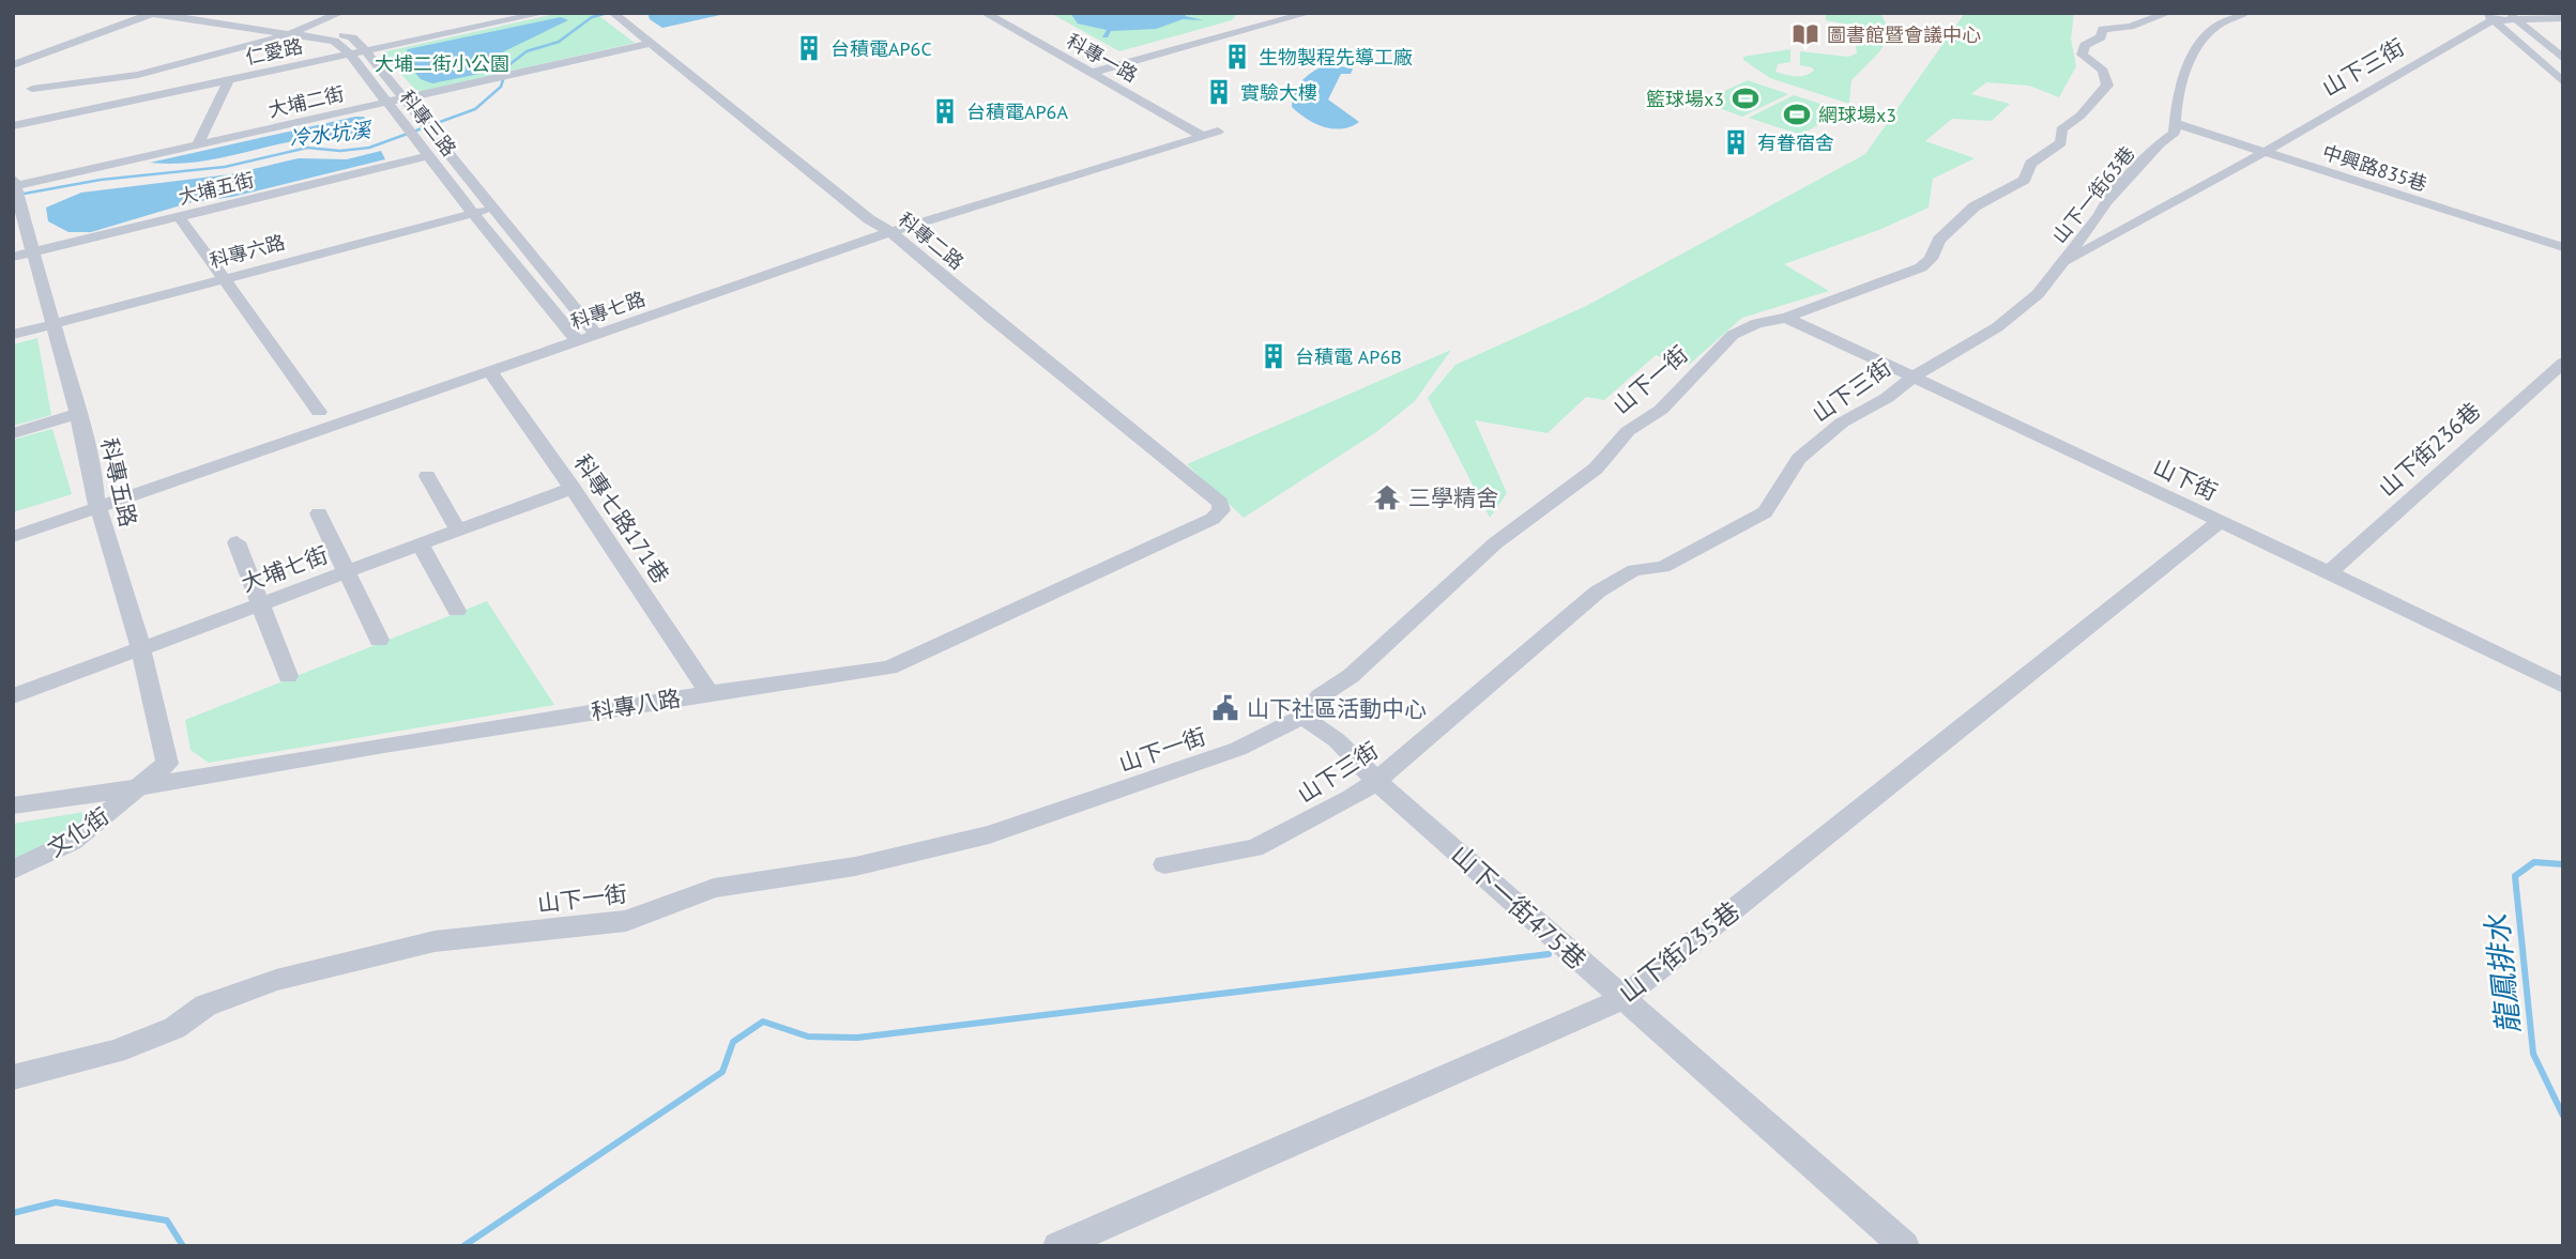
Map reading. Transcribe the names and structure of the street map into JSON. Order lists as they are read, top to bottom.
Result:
{
  "streets": {
    "street": [
      "仁愛路",
      "科專一路",
      "山下三街",
      "大埔二街",
      "科專三路",
      "中興路835巷",
      "大埔五街",
      "山下一街63巷",
      "科專二路",
      "科專六路",
      "科專七路",
      "山下一街",
      "山下街236巷",
      "山下街",
      "科專五路",
      "科專七路171巷",
      "大埔七街",
      "科專八路",
      "文化街",
      "山下一街475巷",
      "山下街235巷"
    ]
  },
  "crossings": [
    ["仁愛路", "科專三路"],
    ["科專一路", "科專七路"],
    ["山下三街", "中興路835巷"],
    ["山下三街", "山下一街63巷"],
    ["山下三街", "山下街"],
    ["山下三街", "山下一街475巷"],
    ["大埔二街", "科專三路"],
    ["大埔二街", "科專二路"],
    ["大埔二街", "科專五路"],
    ["科專三路", "大埔五街"],
    ["科專三路", "科專六路"],
    ["科專三路", "科專七路"],
    ["中興路835巷", "山下一街63巷"],
    ["大埔五街", "科專五路"],
    ["科專二路", "科專七路"],
    ["科專二路", "科專八路"],
    ["科專六路", "科專五路"],
    ["科專七路", "科專五路"],
    ["科專七路", "科專七路171巷"],
    ["山下一街", "山下街"],
    ["山下一街", "山下一街475巷"],
    ["山下街236巷", "山下街"],
    ["山下街", "山下街235巷"],
    ["科專五路", "大埔七街"],
    ["科專五路", "科專八路"],
    ["科專五路", "文化街"],
    ["科專七路171巷", "大埔七街"],
    ["科專七路171巷", "科專八路"],
    ["科專八路", "文化街"],
    ["山下一街475巷", "山下街235巷"]
  ],
  "water": ["冷水坑溪", "龍鳳排水"],
  "parks": ["大埔二街小公園"],
  "places": {
    "library": ["圖書館暨會議中心"],
    "building": [
      "台積電AP6C",
      "生物製程先導工廠",
      "實驗大樓",
      "台積電AP6A",
      "有眷宿舍",
      "台積電 AP6B"
    ],
    "sports": ["籃球場x3", "網球場x3"],
    "temple": ["三學精舍"],
    "public building": ["山下社區活動中心"]
  }
}
